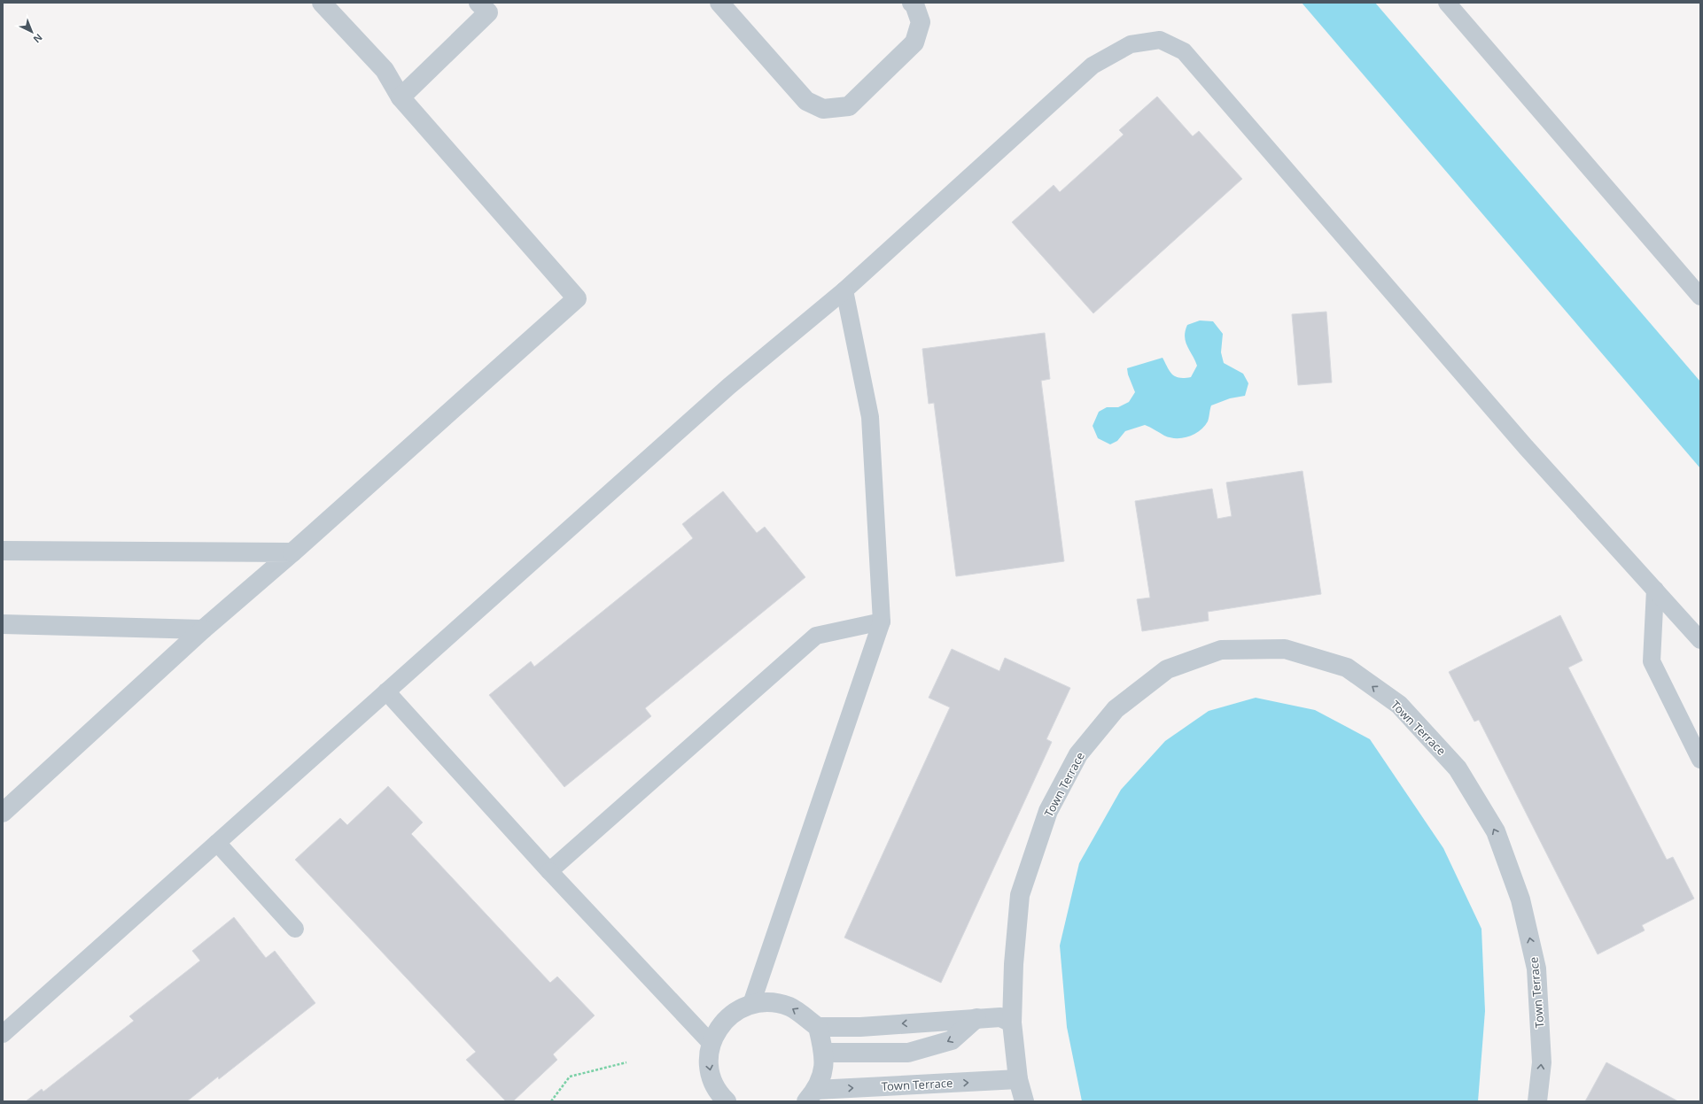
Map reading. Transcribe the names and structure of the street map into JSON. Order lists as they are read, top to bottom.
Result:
{
  "streets": {
    "street": ["Town Terrace"]
  },
  "north": "bottom right"
}
